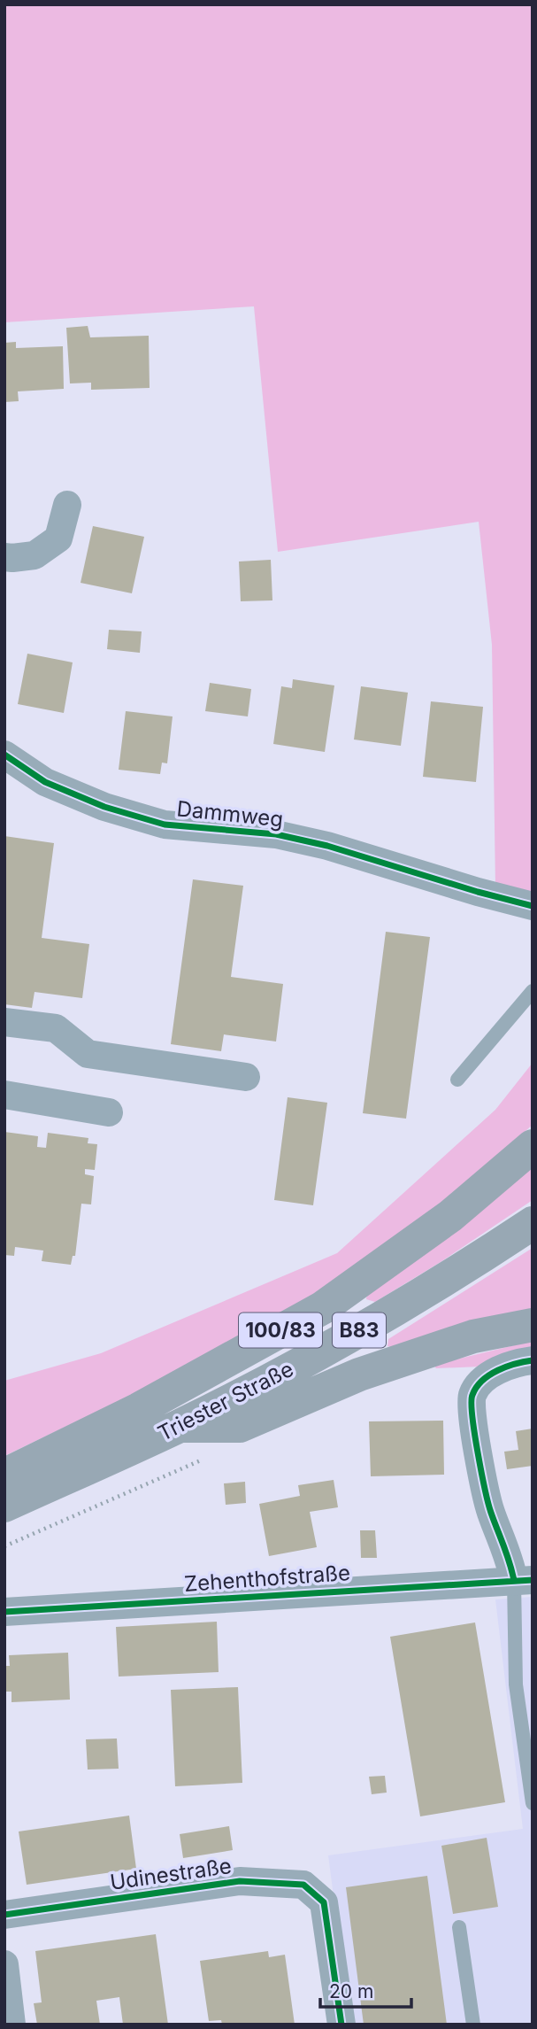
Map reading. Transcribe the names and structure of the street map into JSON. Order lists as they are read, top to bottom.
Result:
{
  "streets": {
    "main road": ["100/83", "B83", "Triester Straße"],
    "street": ["Dammweg", "Zehenthofstraße", "Udinestraße"]
  },
  "scale_bar": "20 m"
}
